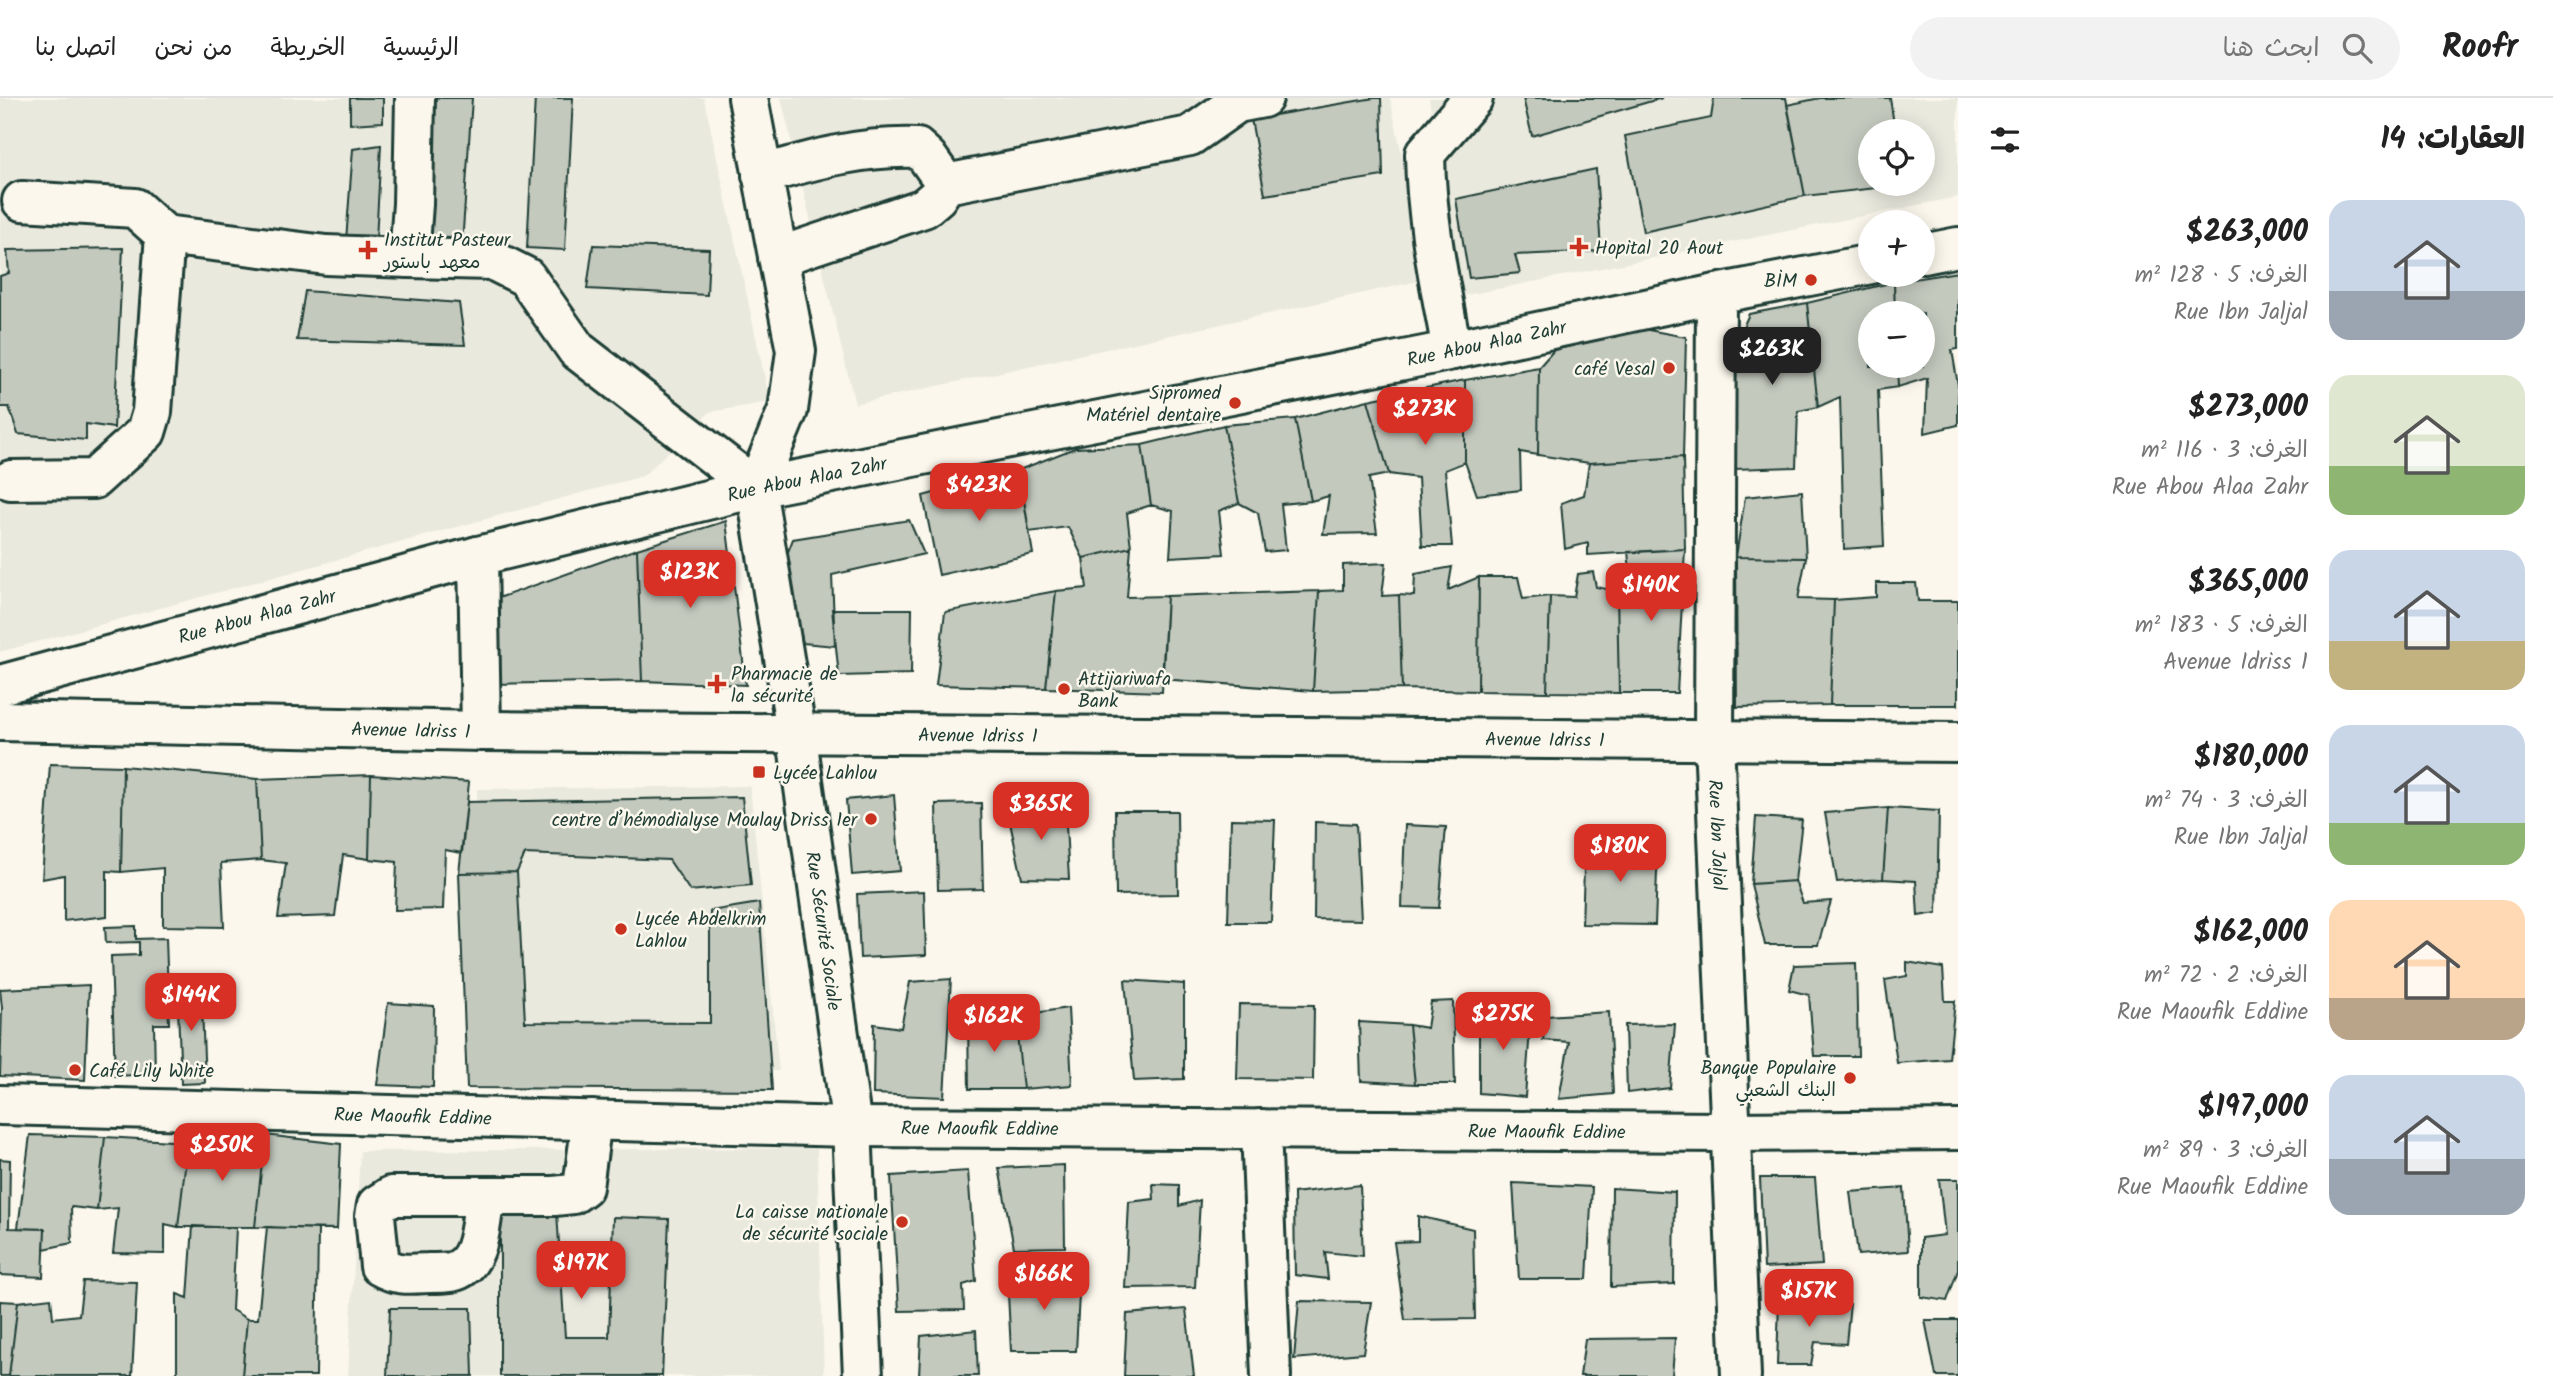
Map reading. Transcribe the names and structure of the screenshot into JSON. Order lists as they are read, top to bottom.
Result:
{
  "streets": {
    "street": [
      "Rue Abou Alaa Zahr",
      "Avenue Idriss 1",
      "Rue Ibn Jaljal",
      "Rue Sécurité Sociale",
      "Rue Maoufik Eddine"
    ]
  },
  "crossings": [
    ["Rue Abou Alaa Zahr", "Rue Ibn Jaljal"],
    ["Rue Abou Alaa Zahr", "Rue Sécurité Sociale"],
    ["Avenue Idriss 1", "Rue Ibn Jaljal"],
    ["Avenue Idriss 1", "Rue Sécurité Sociale"],
    ["Rue Ibn Jaljal", "Rue Maoufik Eddine"],
    ["Rue Sécurité Sociale", "Rue Maoufik Eddine"]
  ],
  "places": {
    "health": ["Hopital 20 Aout", "Institut Pasteur معهد باستور", "Pharmacie de la sécurité"],
    "other": [
      "BİM",
      "café Vesal",
      "Sipromed Matériel dentaire",
      "Attijariwafa Bank",
      "centre d’hémodialyse Moulay Driss 1er",
      "Lycée Abdelkrim Lahlou",
      "Café Lily White",
      "Banque Populaire البنك الشعبي",
      "La caisse nationale de sécurité sociale"
    ],
    "transit": ["Lycée Lahlou"]
  },
  "page": {
    "header": "Roofr",
    "search": "ابحث هنا",
    "nav": [
      "الرئيسية",
      "الخريطة",
      "من نحن",
      "اتصل بنا"
    ],
    "heading": "العقارات: 14",
    "map_buttons": ["+", "−"],
    "list": [
      {
        "name": "$263,000",
        "note": "الغرف: 5 · 128 m² · Rue Ibn Jaljal"
      },
      {
        "name": "$273,000",
        "note": "الغرف: 3 · 116 m² · Rue Abou Alaa Zahr"
      },
      {
        "name": "$365,000",
        "note": "الغرف: 5 · 183 m² · Avenue Idriss 1"
      },
      {
        "name": "$180,000",
        "note": "الغرف: 3 · 74 m² · Rue Ibn Jaljal"
      },
      {
        "name": "$162,000",
        "note": "الغرف: 2 · 72 m² · Rue Maoufik Eddine"
      },
      {
        "name": "$197,000",
        "note": "الغرف: 3 · 89 m² · Rue Maoufik Eddine"
      }
    ],
    "price": [
      "$263K",
      "$273K",
      "$423K",
      "$123K",
      "$140K",
      "$365K",
      "$180K",
      "$144K",
      "$275K",
      "$162K",
      "$250K",
      "$197K",
      "$166K",
      "$157K"
    ]
  }
}
